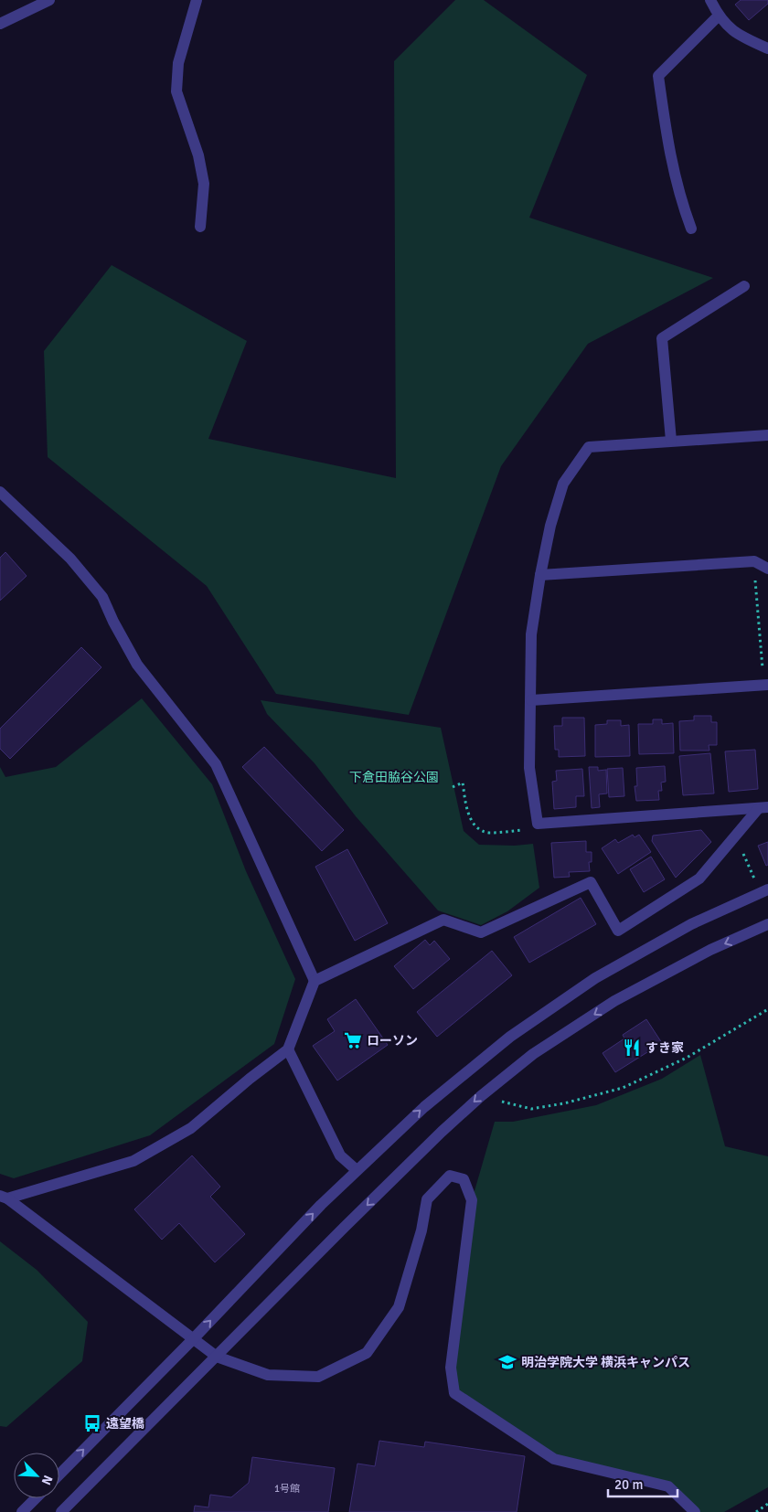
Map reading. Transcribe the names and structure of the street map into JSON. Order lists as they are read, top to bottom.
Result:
{
  "parks": ["下倉田脇谷公園"],
  "places": {
    "supermarket": ["ローソン"],
    "restaurant": ["すき家"],
    "school or university": ["明治学院大学 横浜キャンパス"],
    "bus stop": ["遠望橋"]
  },
  "house_numbers": ["1号館"],
  "scale_bar": "20 m",
  "north": "bottom right"
}
